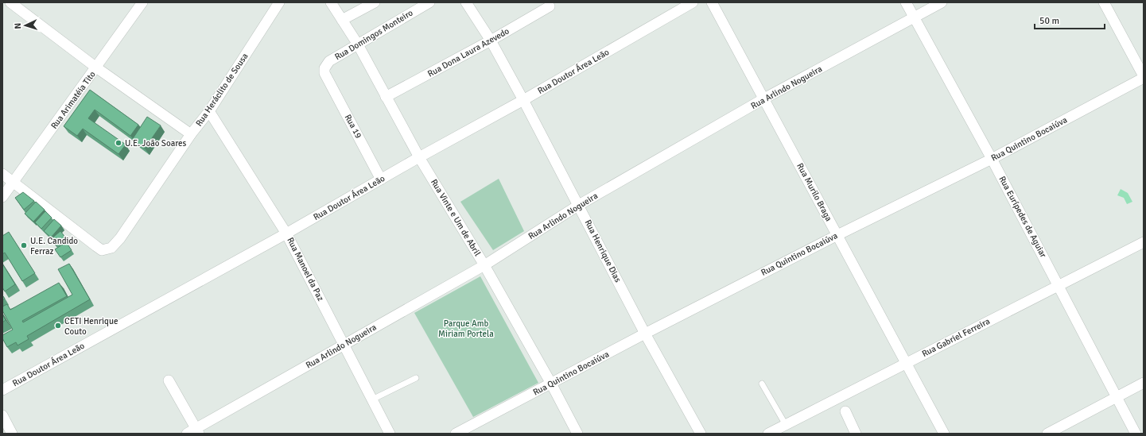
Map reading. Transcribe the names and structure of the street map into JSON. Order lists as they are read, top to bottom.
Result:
{
  "streets": {
    "street": [
      "Rua Domingos Monteiro",
      "Rua Dona Laura Azevedo",
      "Rua Doutor Área Leão",
      "Rua Arlindo Nogueira",
      "Rua Heráclito de Sousa",
      "Rua Arimatéia Tito",
      "Rua 19",
      "Rua Quintino Bocaiúva",
      "Rua Murilo Braga",
      "Rua Eurípedes de Aguiar",
      "Rua Vinte e Um de Abril",
      "Rua Henrique Dias",
      "Rua Manoel da Paz",
      "Rua Gabriel Ferreira"
    ]
  },
  "crossings": [
    ["Rua Domingos Monteiro", "Rua 19"],
    ["Rua Domingos Monteiro", "Rua Vinte e Um de Abril"],
    ["Rua Dona Laura Azevedo", "Rua Vinte e Um de Abril"],
    ["Rua Dona Laura Azevedo", "Rua Henrique Dias"],
    ["Rua Doutor Área Leão", "Rua 19"],
    ["Rua Doutor Área Leão", "Rua Vinte e Um de Abril"],
    ["Rua Doutor Área Leão", "Rua Henrique Dias"],
    ["Rua Doutor Área Leão", "Rua Manoel da Paz"],
    ["Rua Arlindo Nogueira", "Rua Murilo Braga"],
    ["Rua Arlindo Nogueira", "Rua Eurípedes de Aguiar"],
    ["Rua Arlindo Nogueira", "Rua Vinte e Um de Abril"],
    ["Rua Arlindo Nogueira", "Rua Henrique Dias"],
    ["Rua Arlindo Nogueira", "Rua Manoel da Paz"],
    ["Rua Heráclito de Sousa", "Rua Arimatéia Tito"],
    ["Rua Heráclito de Sousa", "Rua Manoel da Paz"],
    ["Rua Quintino Bocaiúva", "Rua Murilo Braga"],
    ["Rua Quintino Bocaiúva", "Rua Eurípedes de Aguiar"],
    ["Rua Quintino Bocaiúva", "Rua Vinte e Um de Abril"],
    ["Rua Quintino Bocaiúva", "Rua Henrique Dias"],
    ["Rua Murilo Braga", "Rua Gabriel Ferreira"],
    ["Rua Eurípedes de Aguiar", "Rua Gabriel Ferreira"]
  ],
  "parks": ["Parque Amb Miriam Portela"],
  "places": ["U.E. João Soares", "U.E. Candido Ferraz", "CETI Henrique Couto"],
  "scale_bar": "50 m",
  "north": "left"
}
